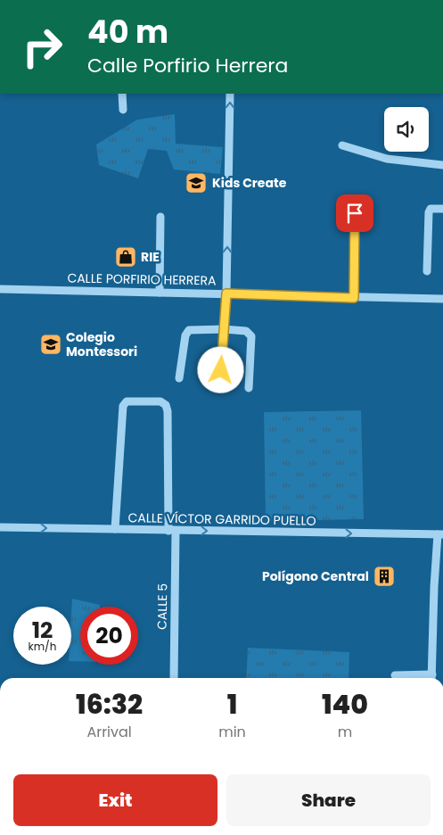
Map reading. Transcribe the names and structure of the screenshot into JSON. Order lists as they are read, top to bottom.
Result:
{
  "streets": {
    "street": ["CALLE PORFIRIO HERRERA", "CALLE VÍCTOR GARRIDO PUELLO", "CALLE 5"]
  },
  "crossings": [
    ["CALLE VÍCTOR GARRIDO PUELLO", "CALLE 5"]
  ],
  "one_way": ["CALLE VÍCTOR GARRIDO PUELLO"],
  "places": {
    "school or university": ["Kids Create", "Colegio Montessori"],
    "shop": ["RIE"],
    "building": ["Polígono Central"]
  },
  "page": {
    "turn": ["40 m", "Calle Porfirio Herrera"],
    "speed": "12 km/h",
    "limit": "20",
    "eta": [
      "16:32",
      "Arrival",
      "1",
      "min",
      "140",
      "m"
    ],
    "buttons": ["Exit", "Share"]
  }
}
